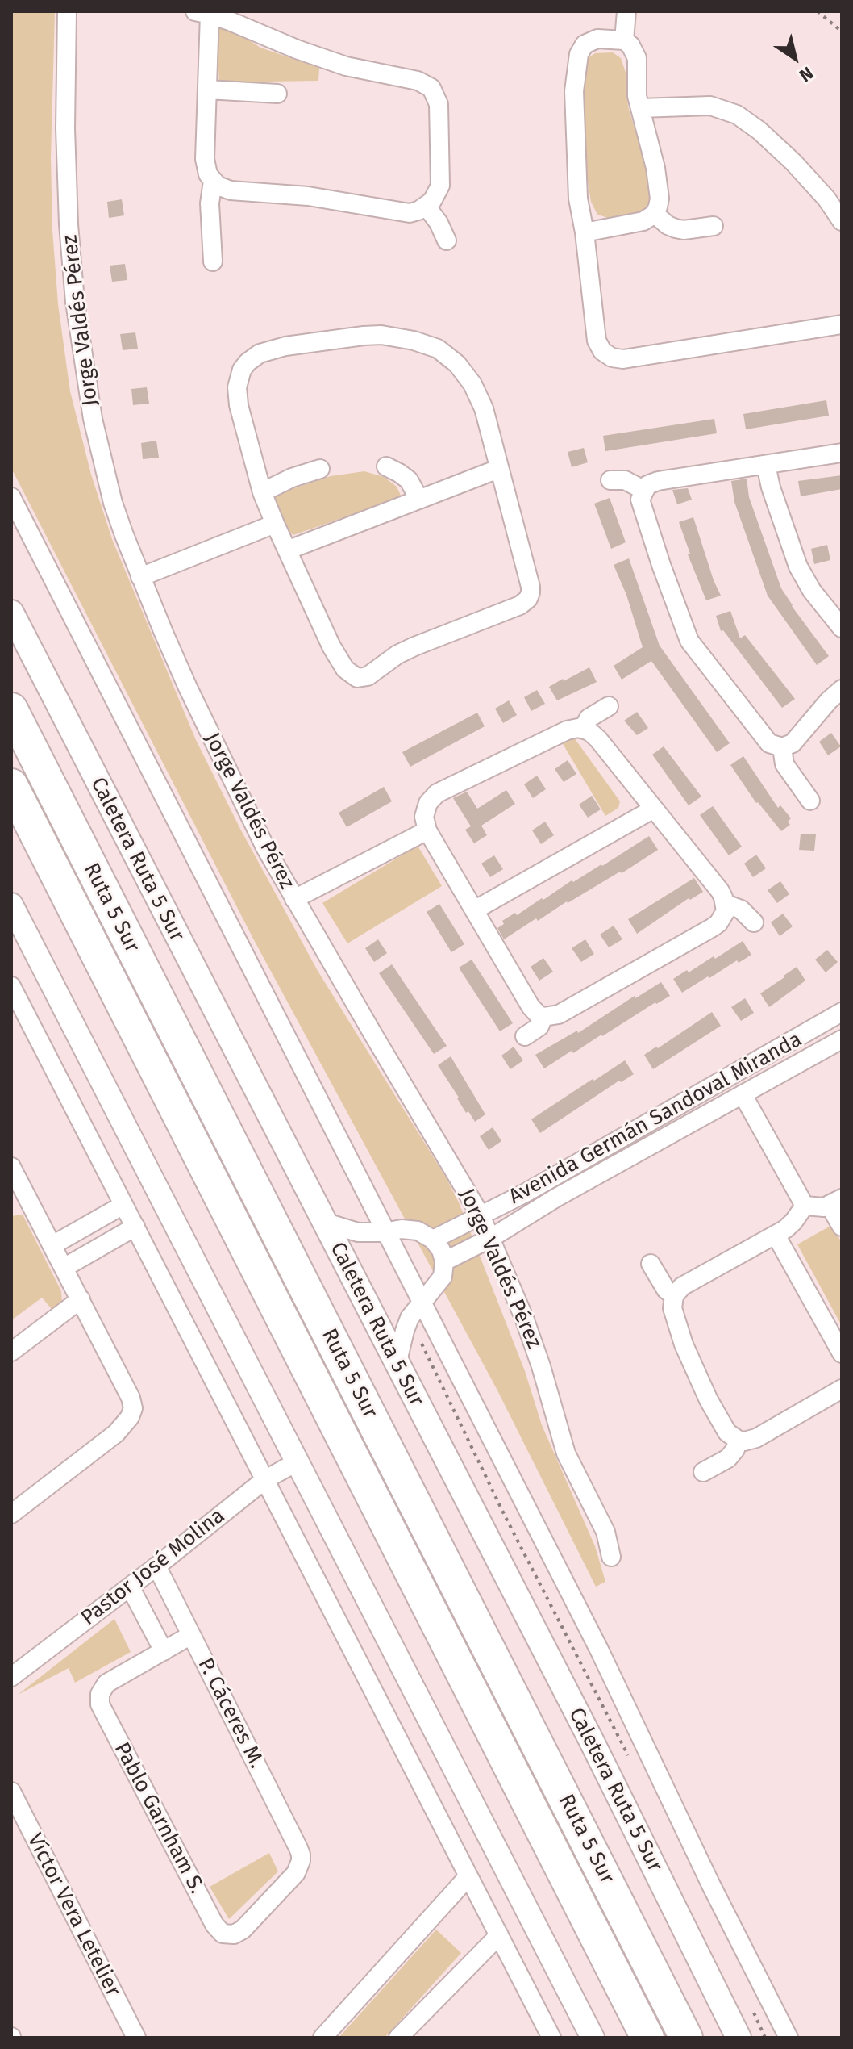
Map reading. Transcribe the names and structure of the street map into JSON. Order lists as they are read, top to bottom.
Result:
{
  "streets": {
    "highway": ["Ruta 5 Sur"],
    "main road": ["Caletera Ruta 5 Sur"],
    "street": [
      "Jorge Valdés Pérez",
      "Avenida Germán Sandoval Miranda",
      "Pastor José Molina",
      "P. Cáceres M.",
      "Pablo Garnham S.",
      "Víctor Vera Letelier"
    ]
  },
  "crossings": [
    ["Jorge Valdés Pérez", "Avenida Germán Sandoval Miranda"],
    ["Pastor José Molina", "P. Cáceres M."],
    ["P. Cáceres M.", "Pablo Garnham S."]
  ],
  "north": "bottom right"
}
